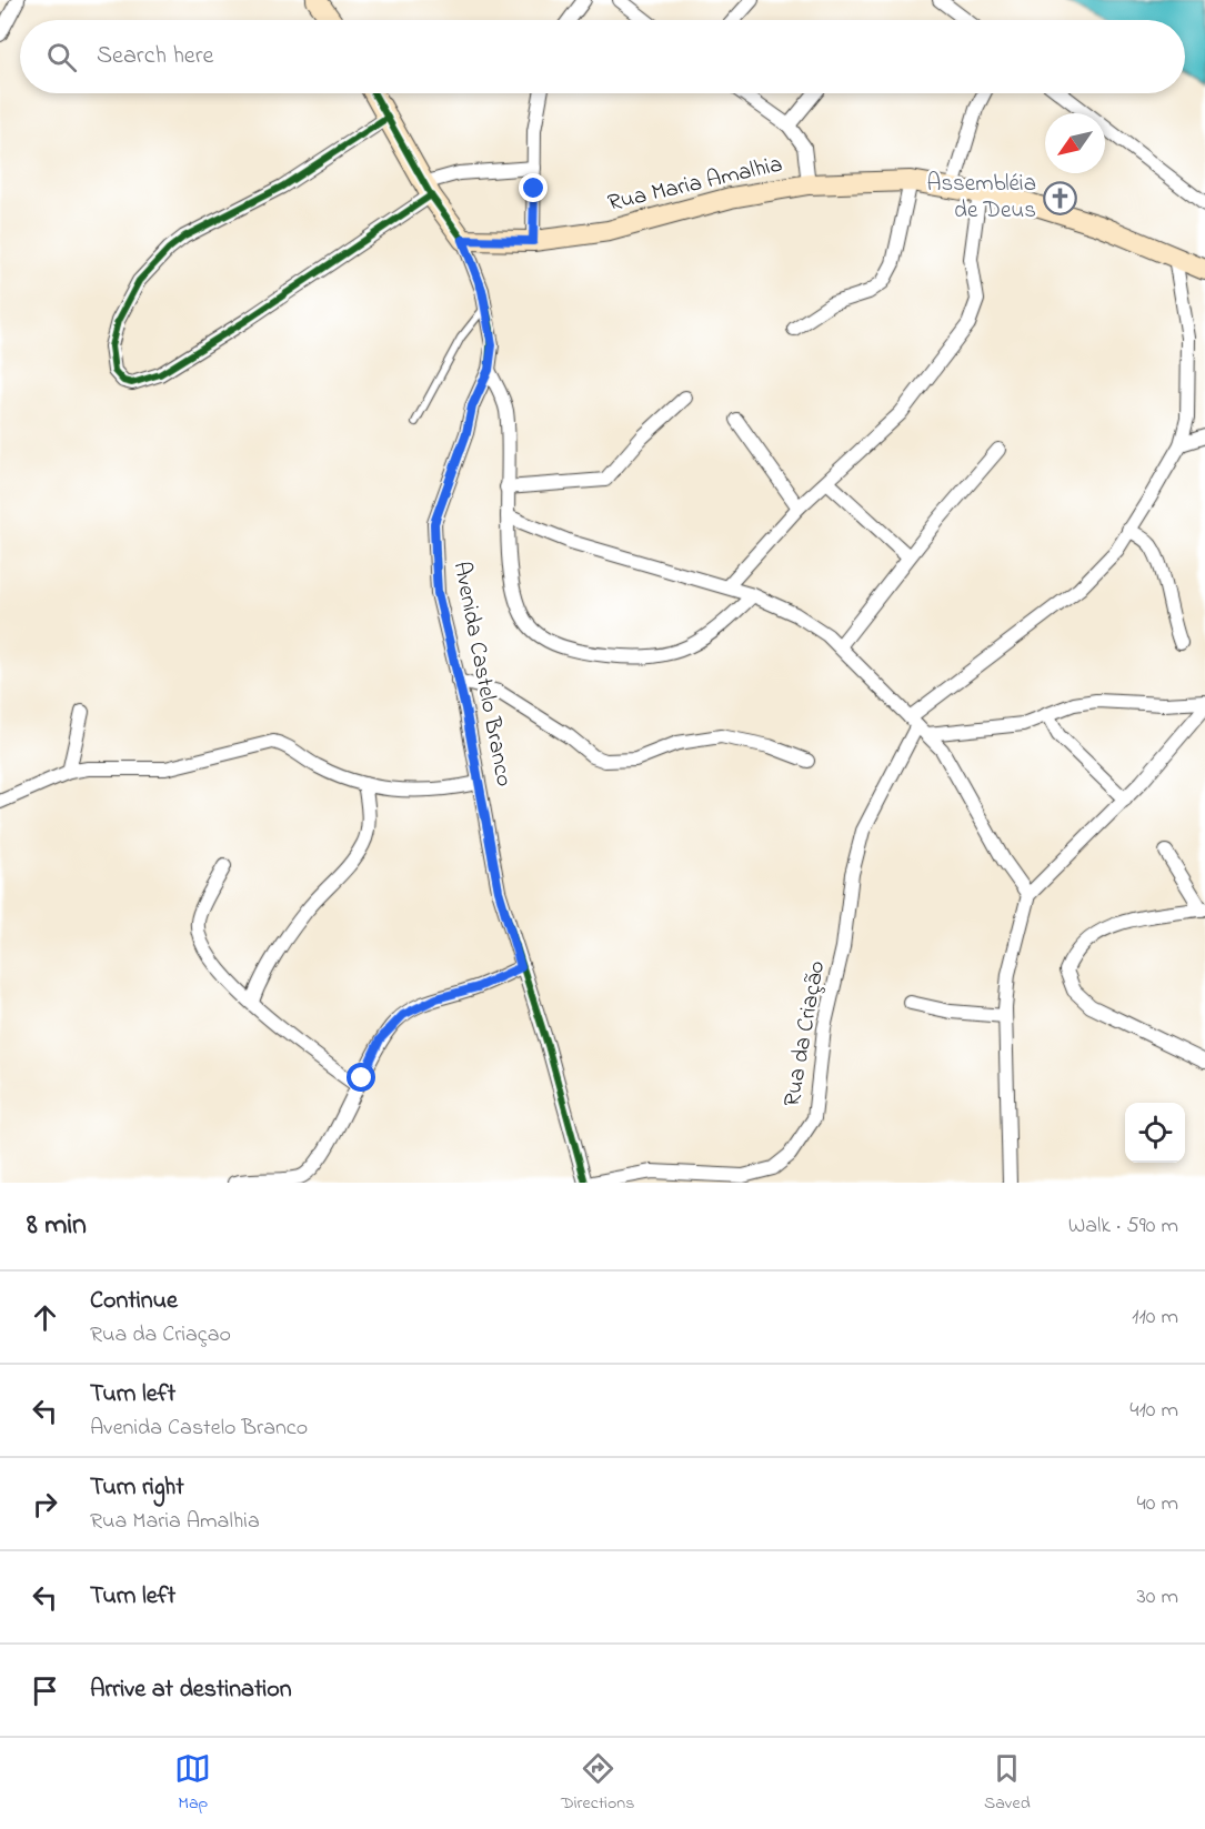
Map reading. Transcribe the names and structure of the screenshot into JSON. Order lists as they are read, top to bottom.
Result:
{
  "streets": {
    "street": ["Rua Maria Amalhia", "Avenida Castelo Branco", "Rua da Criação"]
  },
  "crossings": [
    ["Rua Maria Amalhia", "Avenida Castelo Branco"]
  ],
  "places": {
    "church": ["Assembléia de Deus"]
  },
  "north": "bottom left",
  "page": {
    "search": "Search here",
    "heading": ["8 min", "Walk · 590 m"],
    "list": [
      ["Continue", "Rua da Criaçao", "110 m"],
      ["Turn left", "Avenida Castelo Branco", "410 m"],
      ["Turn right", "Rua Maria Amalhia", "40 m"],
      ["Turn left", "30 m"],
      "Arrive at destination"
    ],
    "nav": ["Map", "Directions", "Saved"]
  }
}
